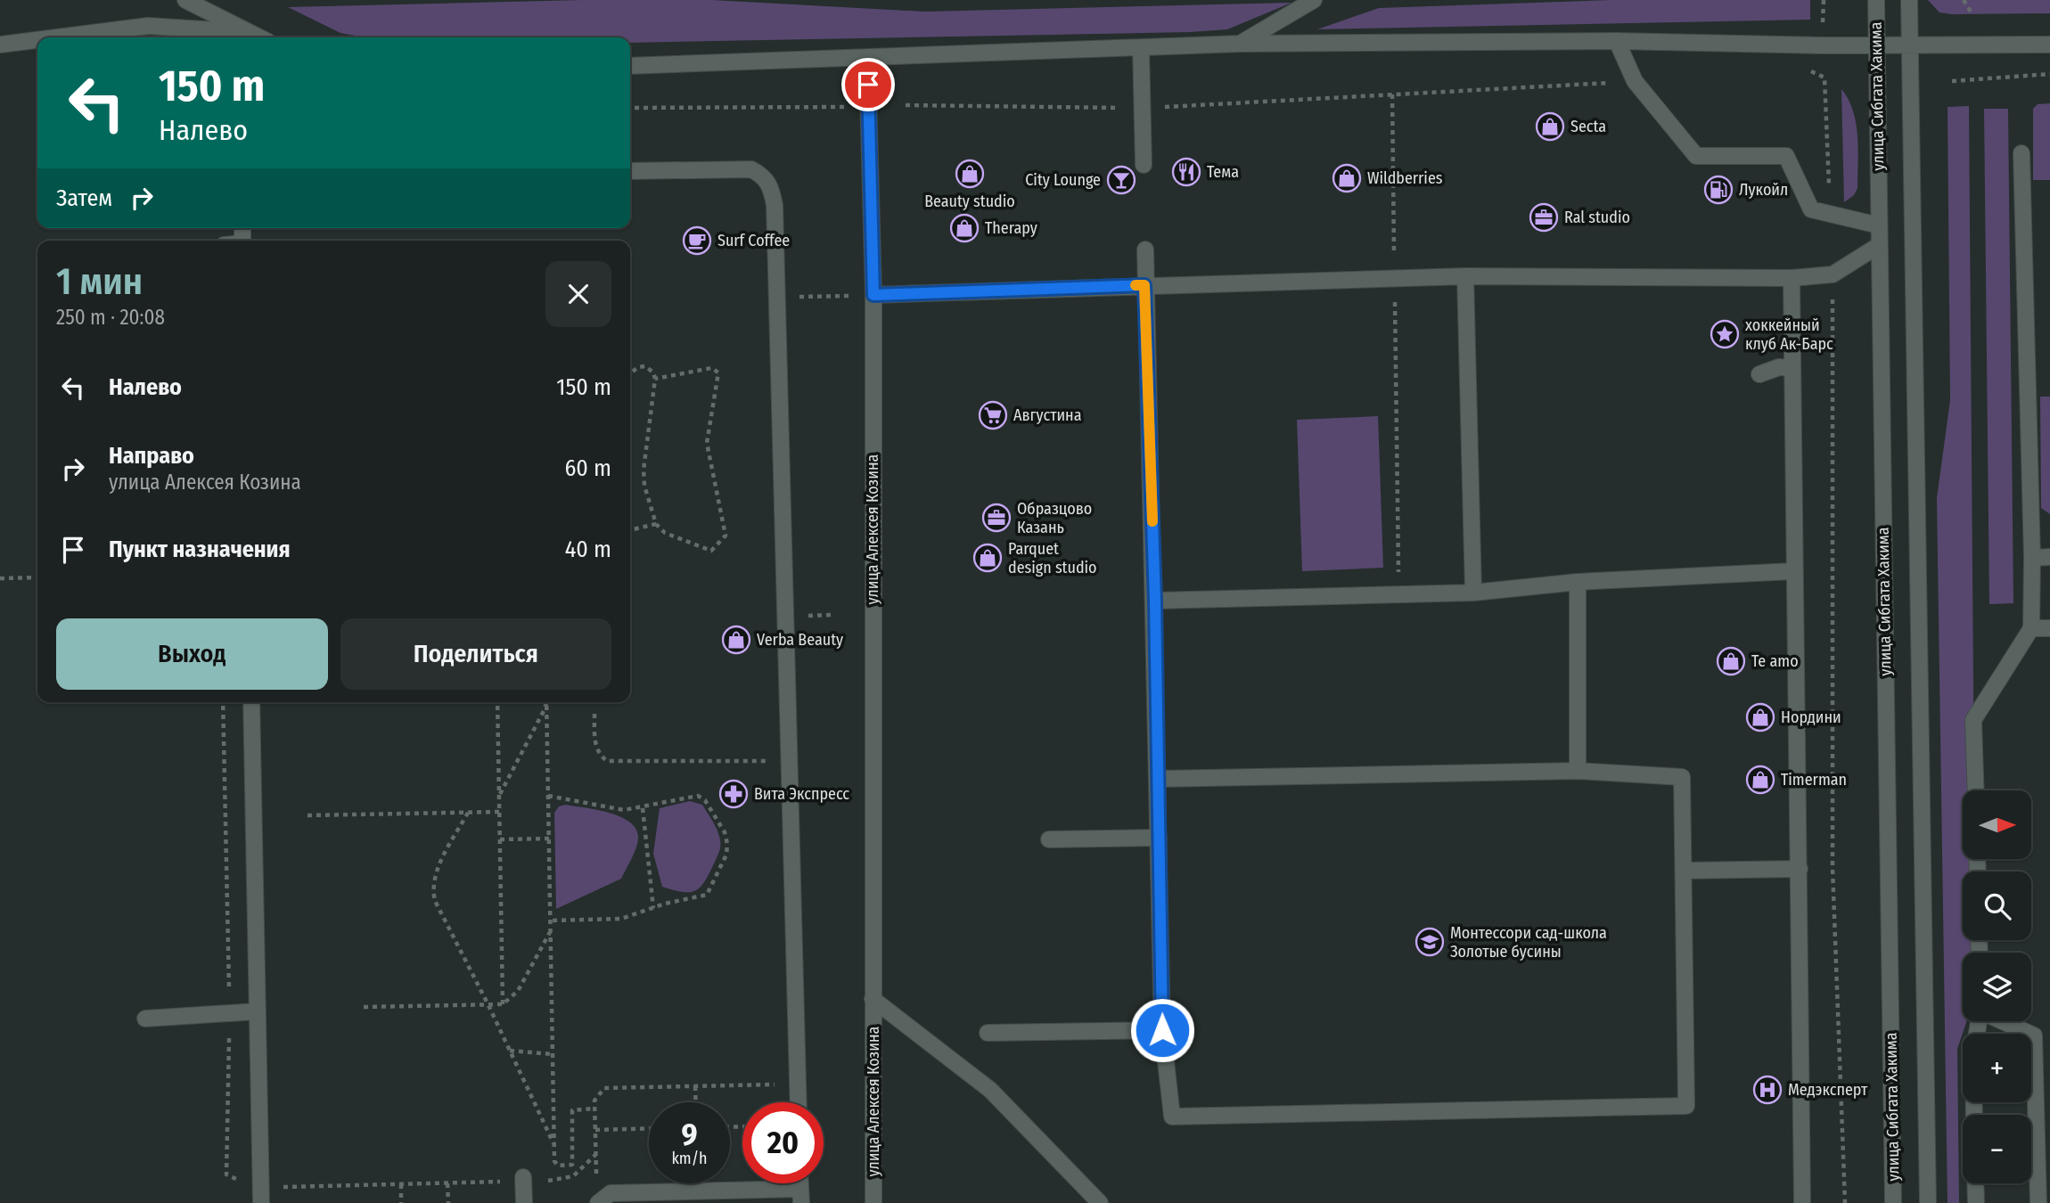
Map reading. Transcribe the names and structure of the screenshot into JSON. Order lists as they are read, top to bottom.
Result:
{
  "streets": {
    "main road": ["улица Сибгата Хакима", "улица Алексея Козина"]
  },
  "places": {
    "shop": [
      "Secta",
      "Beauty studio",
      "Wildberries",
      "Therapy",
      "Parquet design studio",
      "Verba Beauty",
      "Te amo",
      "Нордини",
      "Timerman"
    ],
    "restaurant": ["Тема"],
    "bar": ["City Lounge"],
    "fuel station": ["Лукойл"],
    "office": ["Ral studio", "Образцово Казань"],
    "cafe": ["Surf Coffee"],
    "place": ["хоккейный клуб Ак-Барс"],
    "supermarket": ["Августина"],
    "pharmacy": ["Вита Экспресс"],
    "school or university": ["Монтессори сад-школа Золотые бусины"],
    "hospital": ["Медэксперт"]
  },
  "north": "right",
  "page": {
    "turn": ["150 m", "Налево"],
    "then": "Затем",
    "heading": ["1 мин", "250 m · 20:08"],
    "list": [
      {
        "name": "Налево",
        "value": "150 m"
      },
      {
        "name": "Направо",
        "note": "улица Алексея Козина",
        "value": "60 m"
      },
      {
        "name": "Пункт назначения",
        "value": "40 m"
      }
    ],
    "buttons": ["Выход", "Поделиться"],
    "map_buttons": ["+", "−"],
    "speed": "9 km/h",
    "limit": "20"
  }
}
